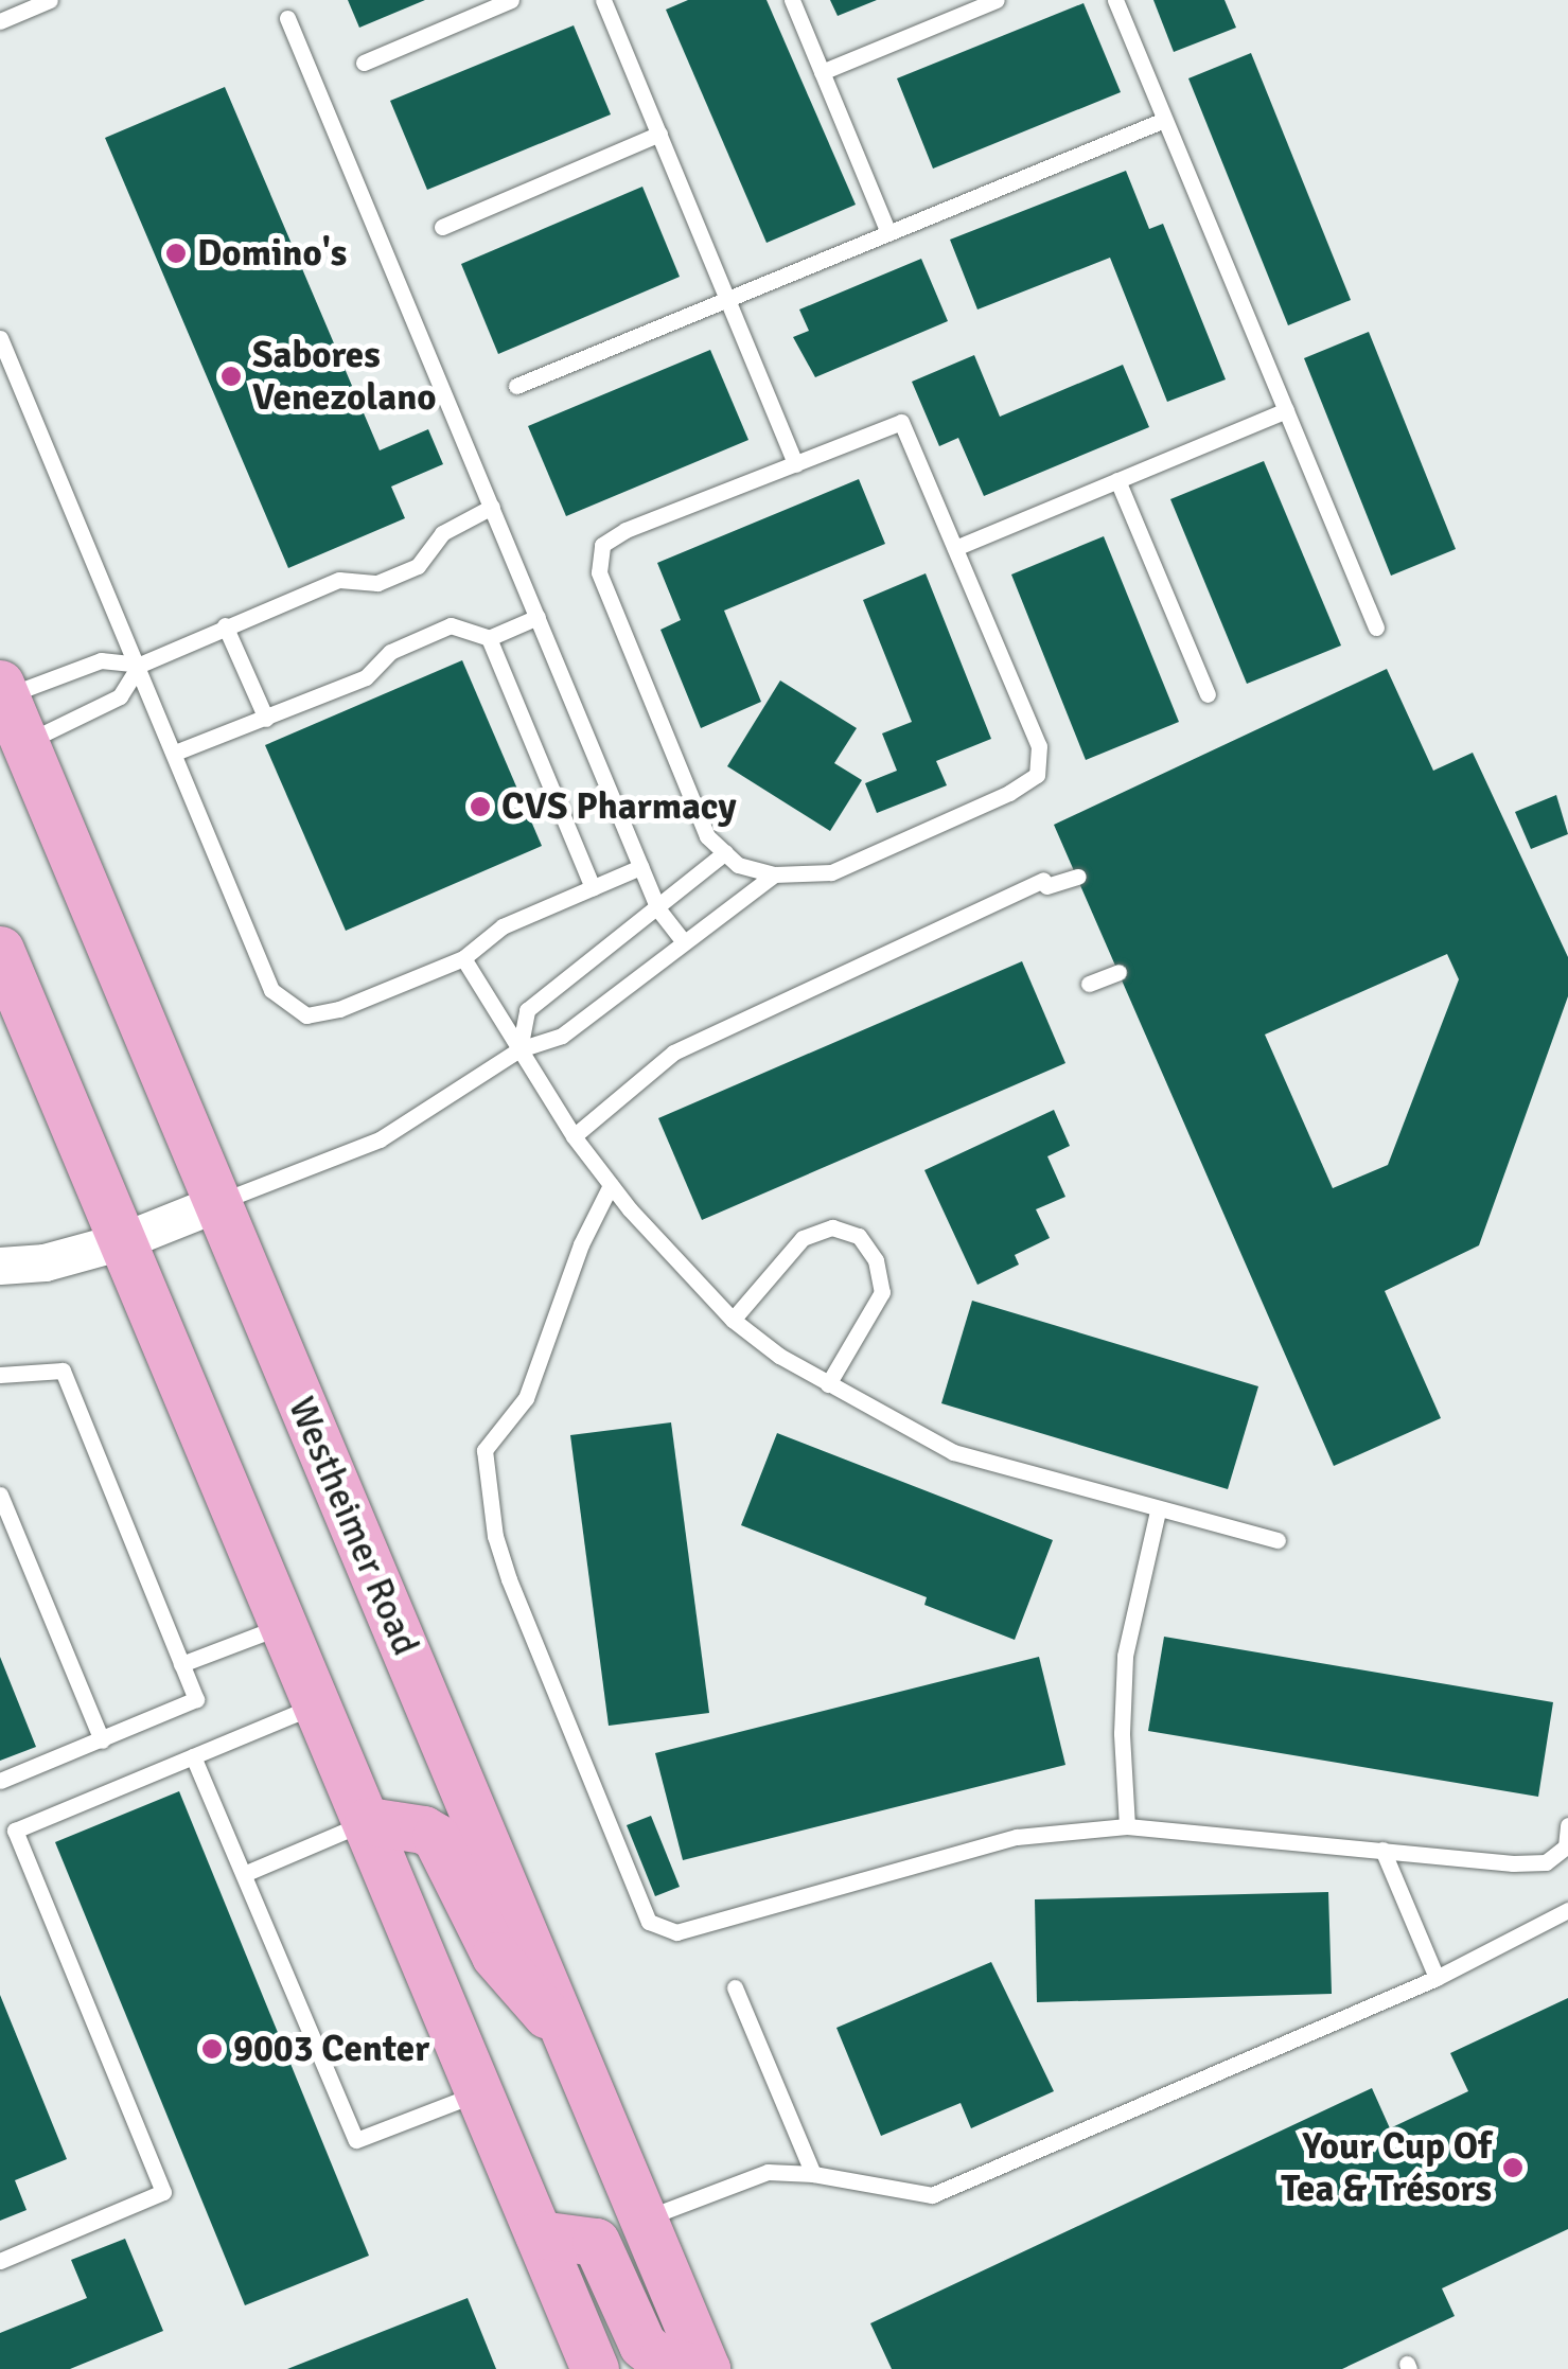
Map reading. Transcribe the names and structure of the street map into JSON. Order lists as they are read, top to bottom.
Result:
{
  "streets": {
    "main road": ["Westheimer Road"]
  },
  "places": [
    "Domino's",
    "Sabores Venezolano",
    "CVS Pharmacy",
    "9003 Center",
    "Your Cup Of Tea & Trésors"
  ]
}
